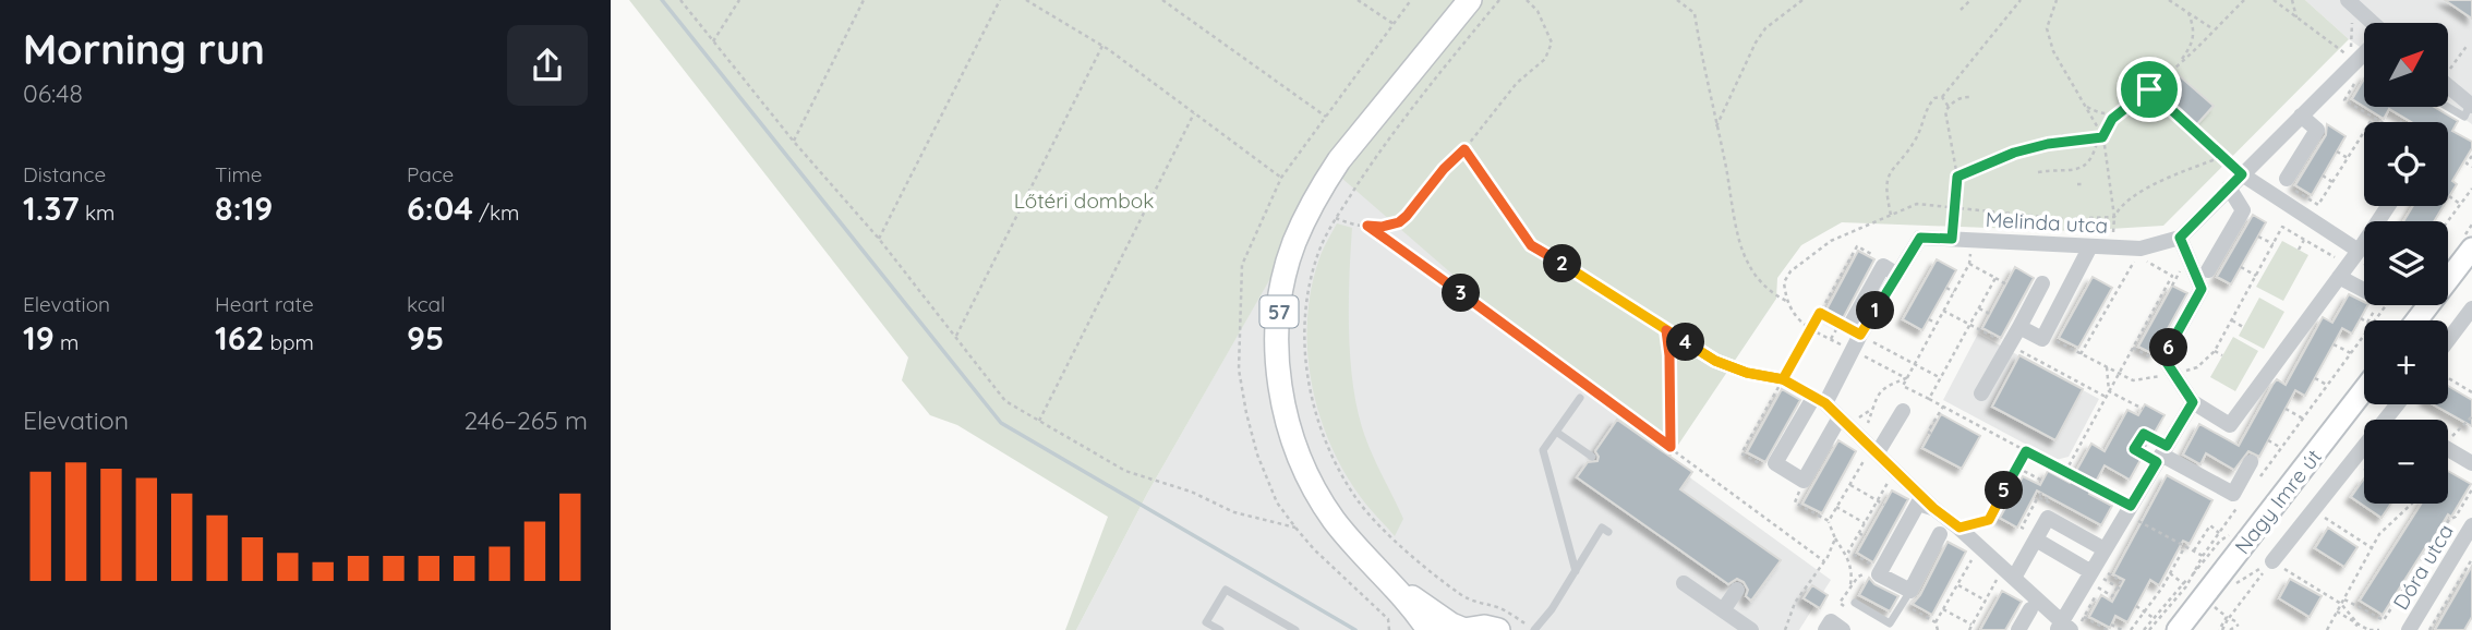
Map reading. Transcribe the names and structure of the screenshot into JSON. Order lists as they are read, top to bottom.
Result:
{
  "streets": {
    "main road": ["57"],
    "street": ["Melinda utca", "Nagy Imre út", "Dóra utca"]
  },
  "parks": ["Lőtéri dombok"],
  "north": "top right",
  "page": {
    "heading": ["Morning run", "06:48"],
    "map_buttons": ["+", "−"],
    "stats": [
      ["Distance", "1.37 km"],
      ["Time", "8:19"],
      ["Pace", "6:04 /km"],
      ["Elevation", "19 m"],
      ["Heart rate", "162 bpm"],
      ["kcal", "95"]
    ],
    "pins": [
      "2",
      "3",
      "1",
      "4",
      "6",
      "5"
    ],
    "chart": ["Elevation", "246–265 m"]
  }
}
